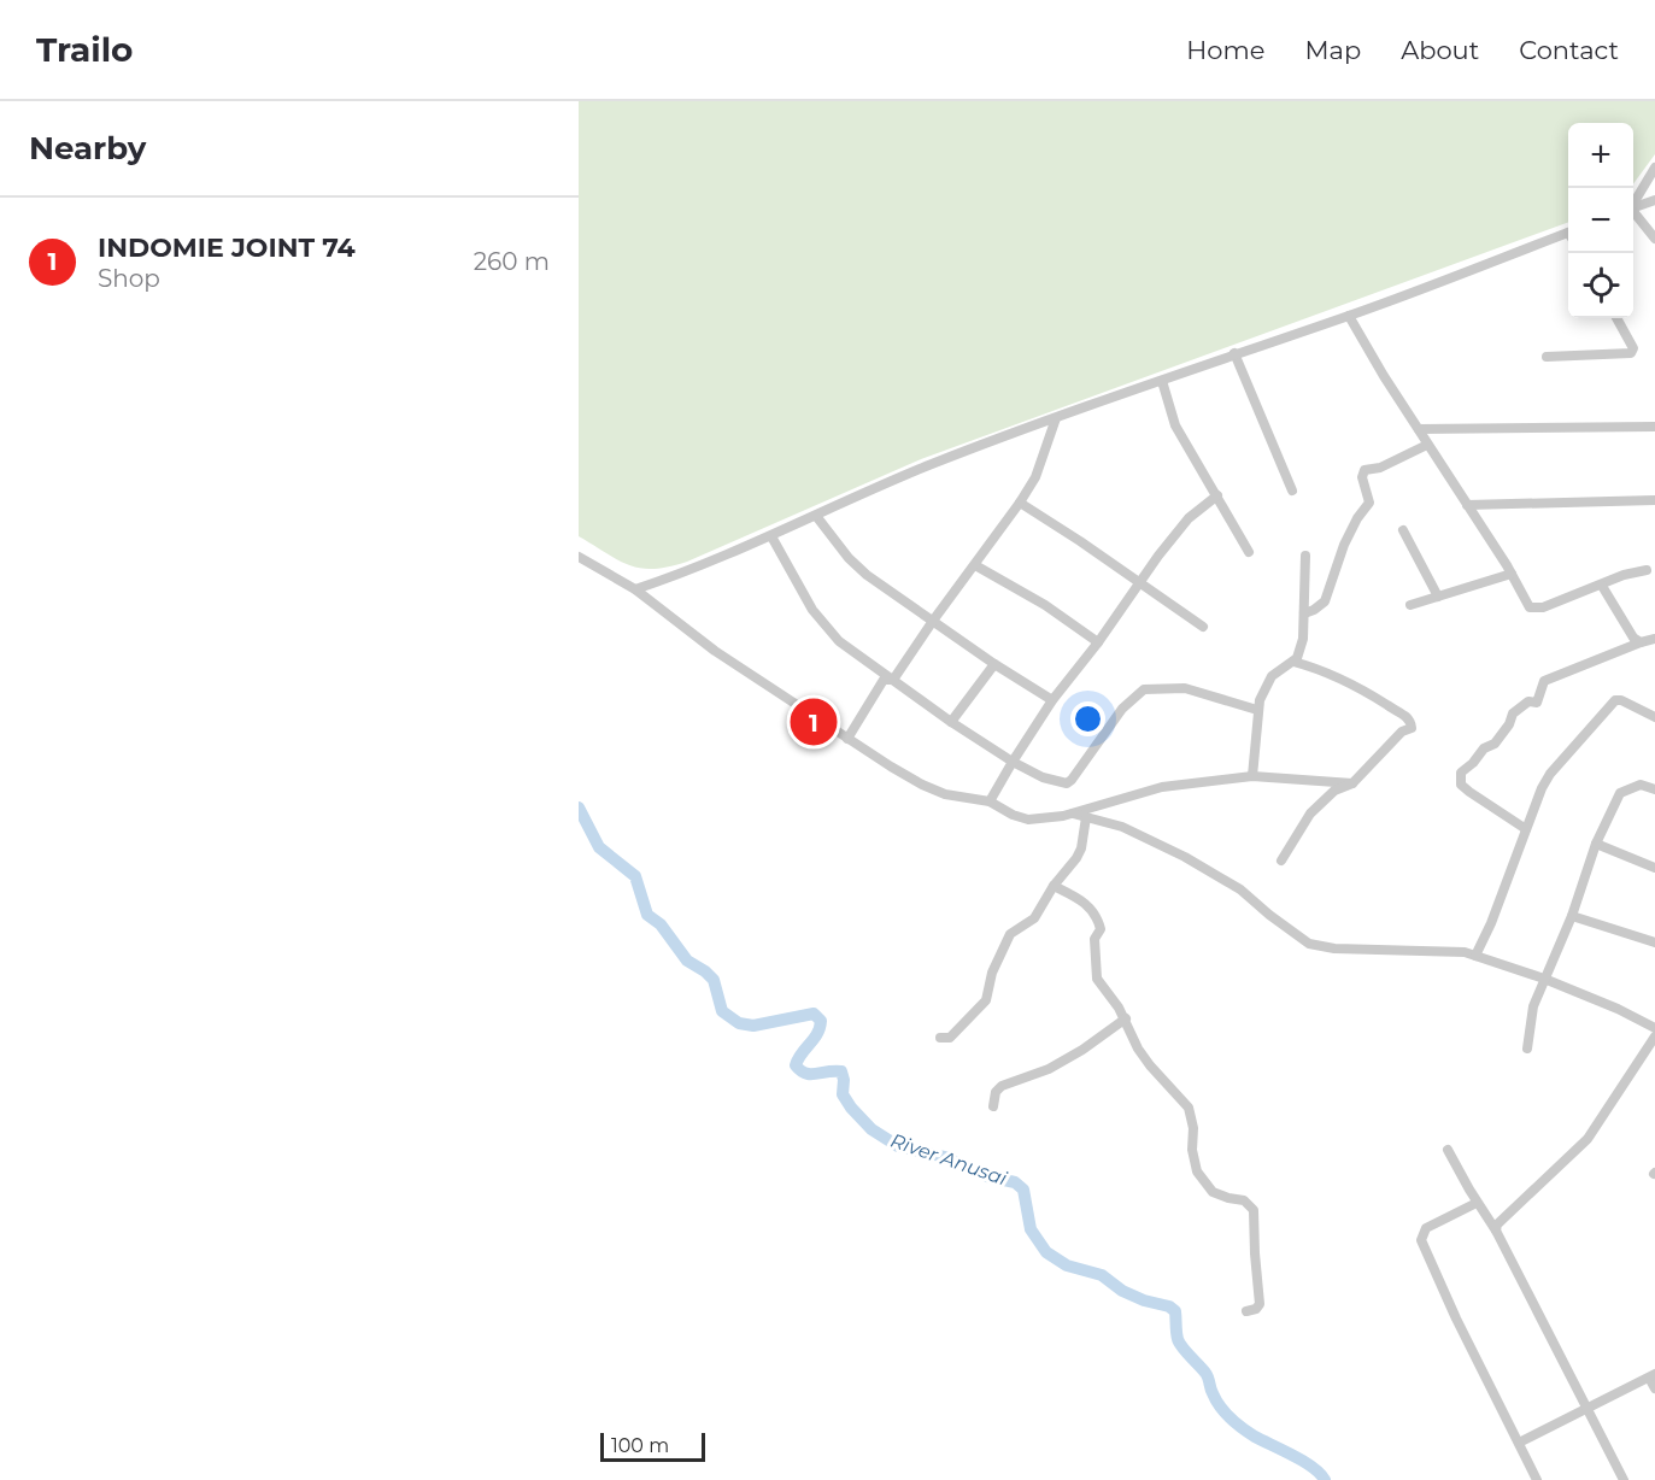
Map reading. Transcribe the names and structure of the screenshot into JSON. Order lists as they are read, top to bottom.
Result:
{
  "water": ["River Anusai"],
  "scale_bar": "100 m",
  "page": {
    "header": "Trailo",
    "nav": [
      "Home",
      "Map",
      "About",
      "Contact"
    ],
    "heading": "Nearby",
    "map_buttons": ["+", "−"],
    "list": [
      {
        "mark": "1",
        "name": "INDOMIE JOINT 74",
        "note": "Shop",
        "value": "260 m"
      }
    ],
    "pins": "1",
    "scale": "100 m"
  }
}
